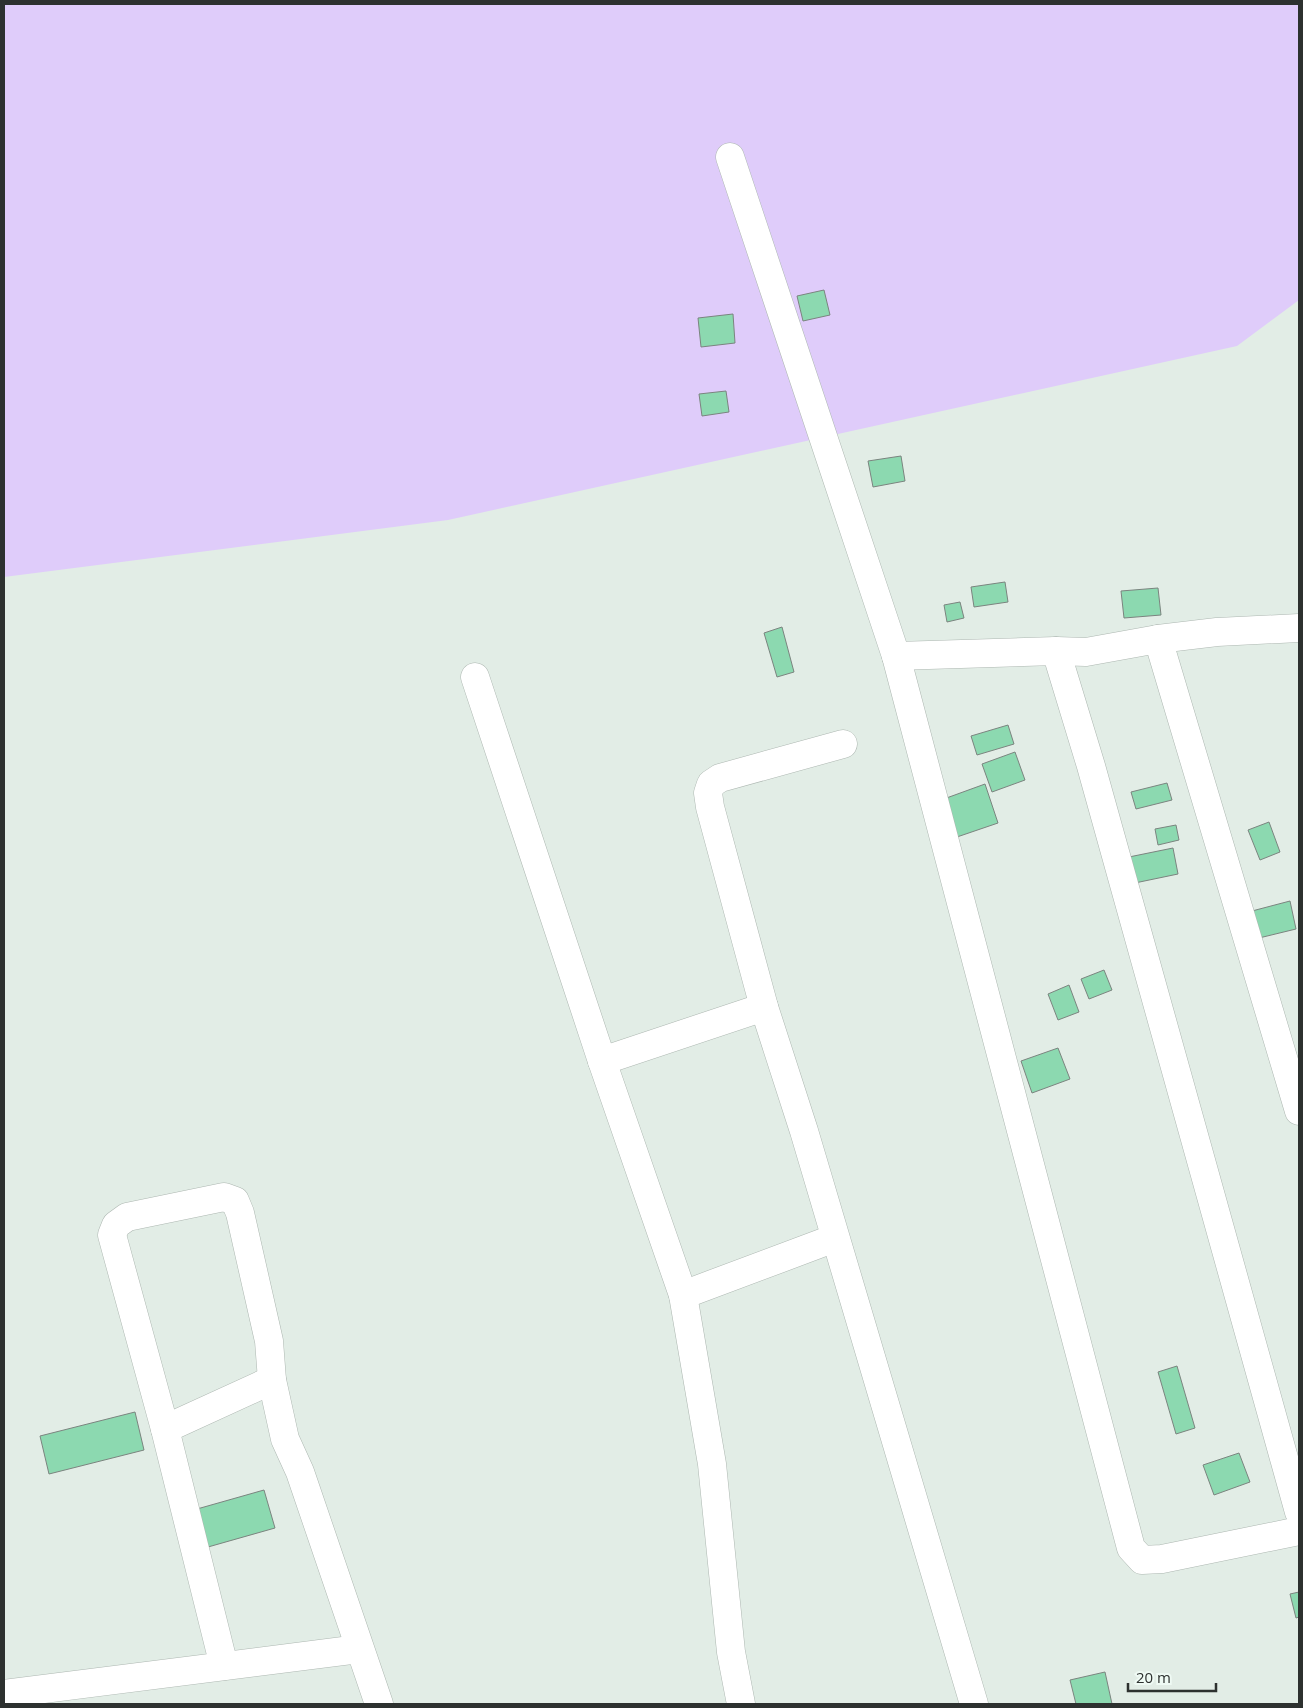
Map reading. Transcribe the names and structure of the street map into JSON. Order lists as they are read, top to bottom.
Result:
{
  "scale_bar": "20 m"
}
